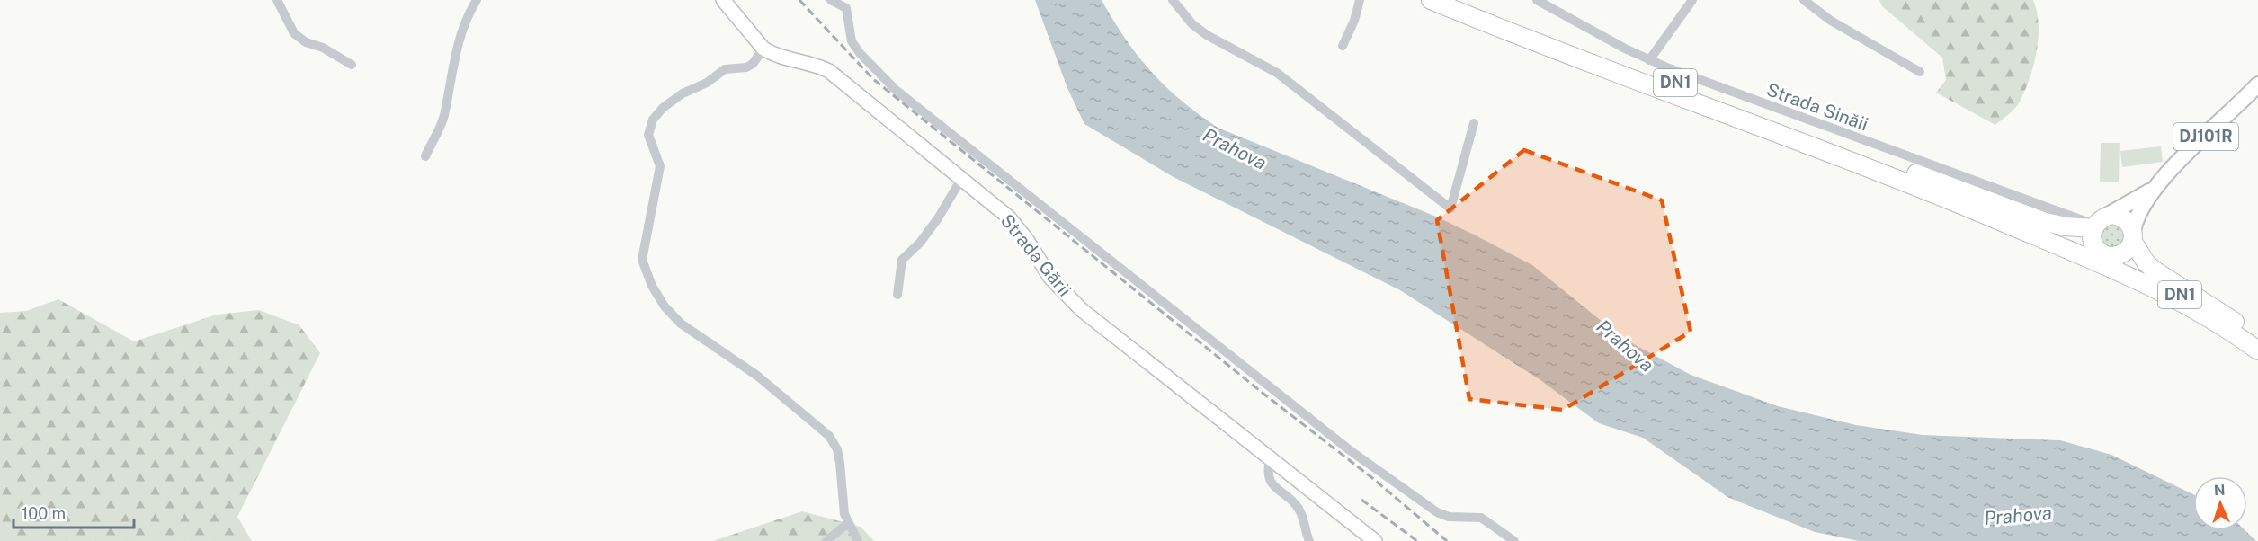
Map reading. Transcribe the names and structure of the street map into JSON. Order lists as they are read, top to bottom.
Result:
{
  "streets": {
    "highway": ["DN1"],
    "main road": ["DJ101R"],
    "street": ["Strada Sinăii", "Strada Gării"]
  },
  "crossings": [
    ["DN1", "Strada Sinăii"],
    ["DN1", "DJ101R"],
    ["Strada Sinăii", "DJ101R"]
  ],
  "water": ["Prahova"],
  "scale_bar": "100 m",
  "north": "top"
}
